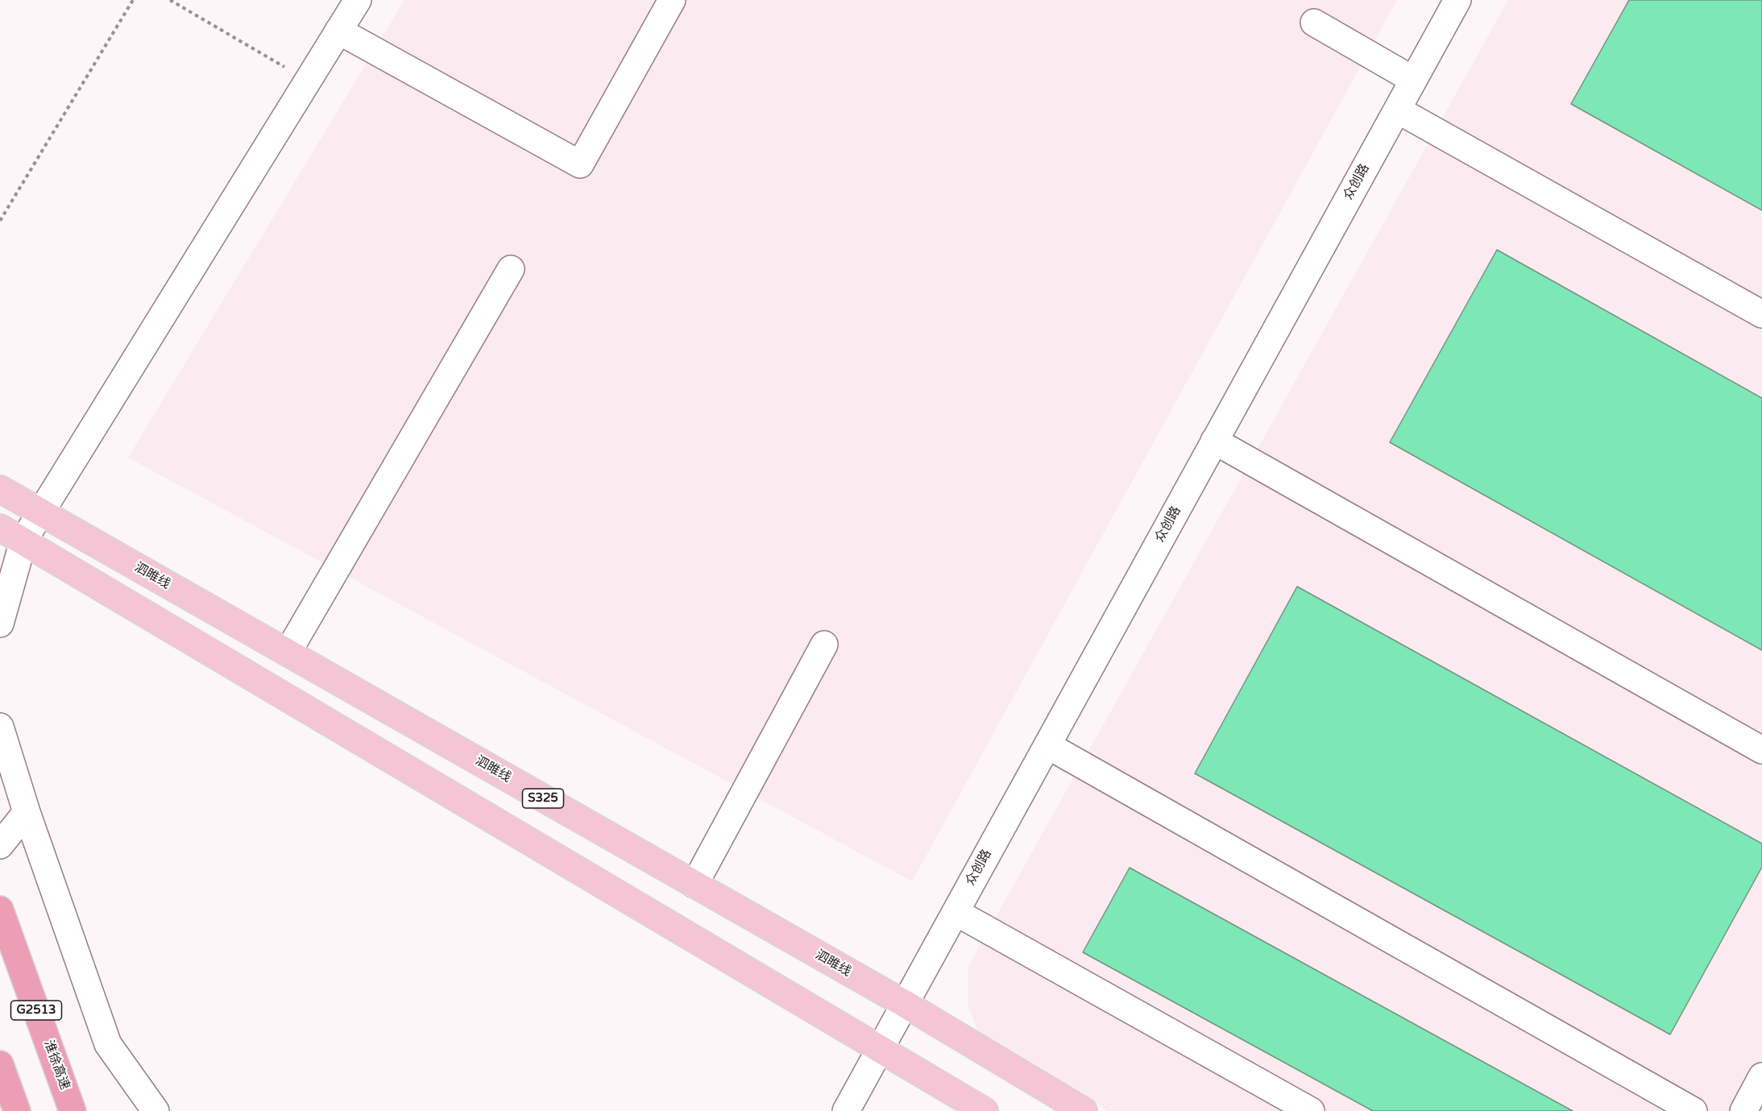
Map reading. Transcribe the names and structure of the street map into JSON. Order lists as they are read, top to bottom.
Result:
{
  "streets": {
    "highway": ["G2513", "淮徐高速"],
    "main road": ["泗睢线", "S325"],
    "street": ["众创路"]
  },
  "crossings": [
    ["众创路", "泗睢线"]
  ]
}
